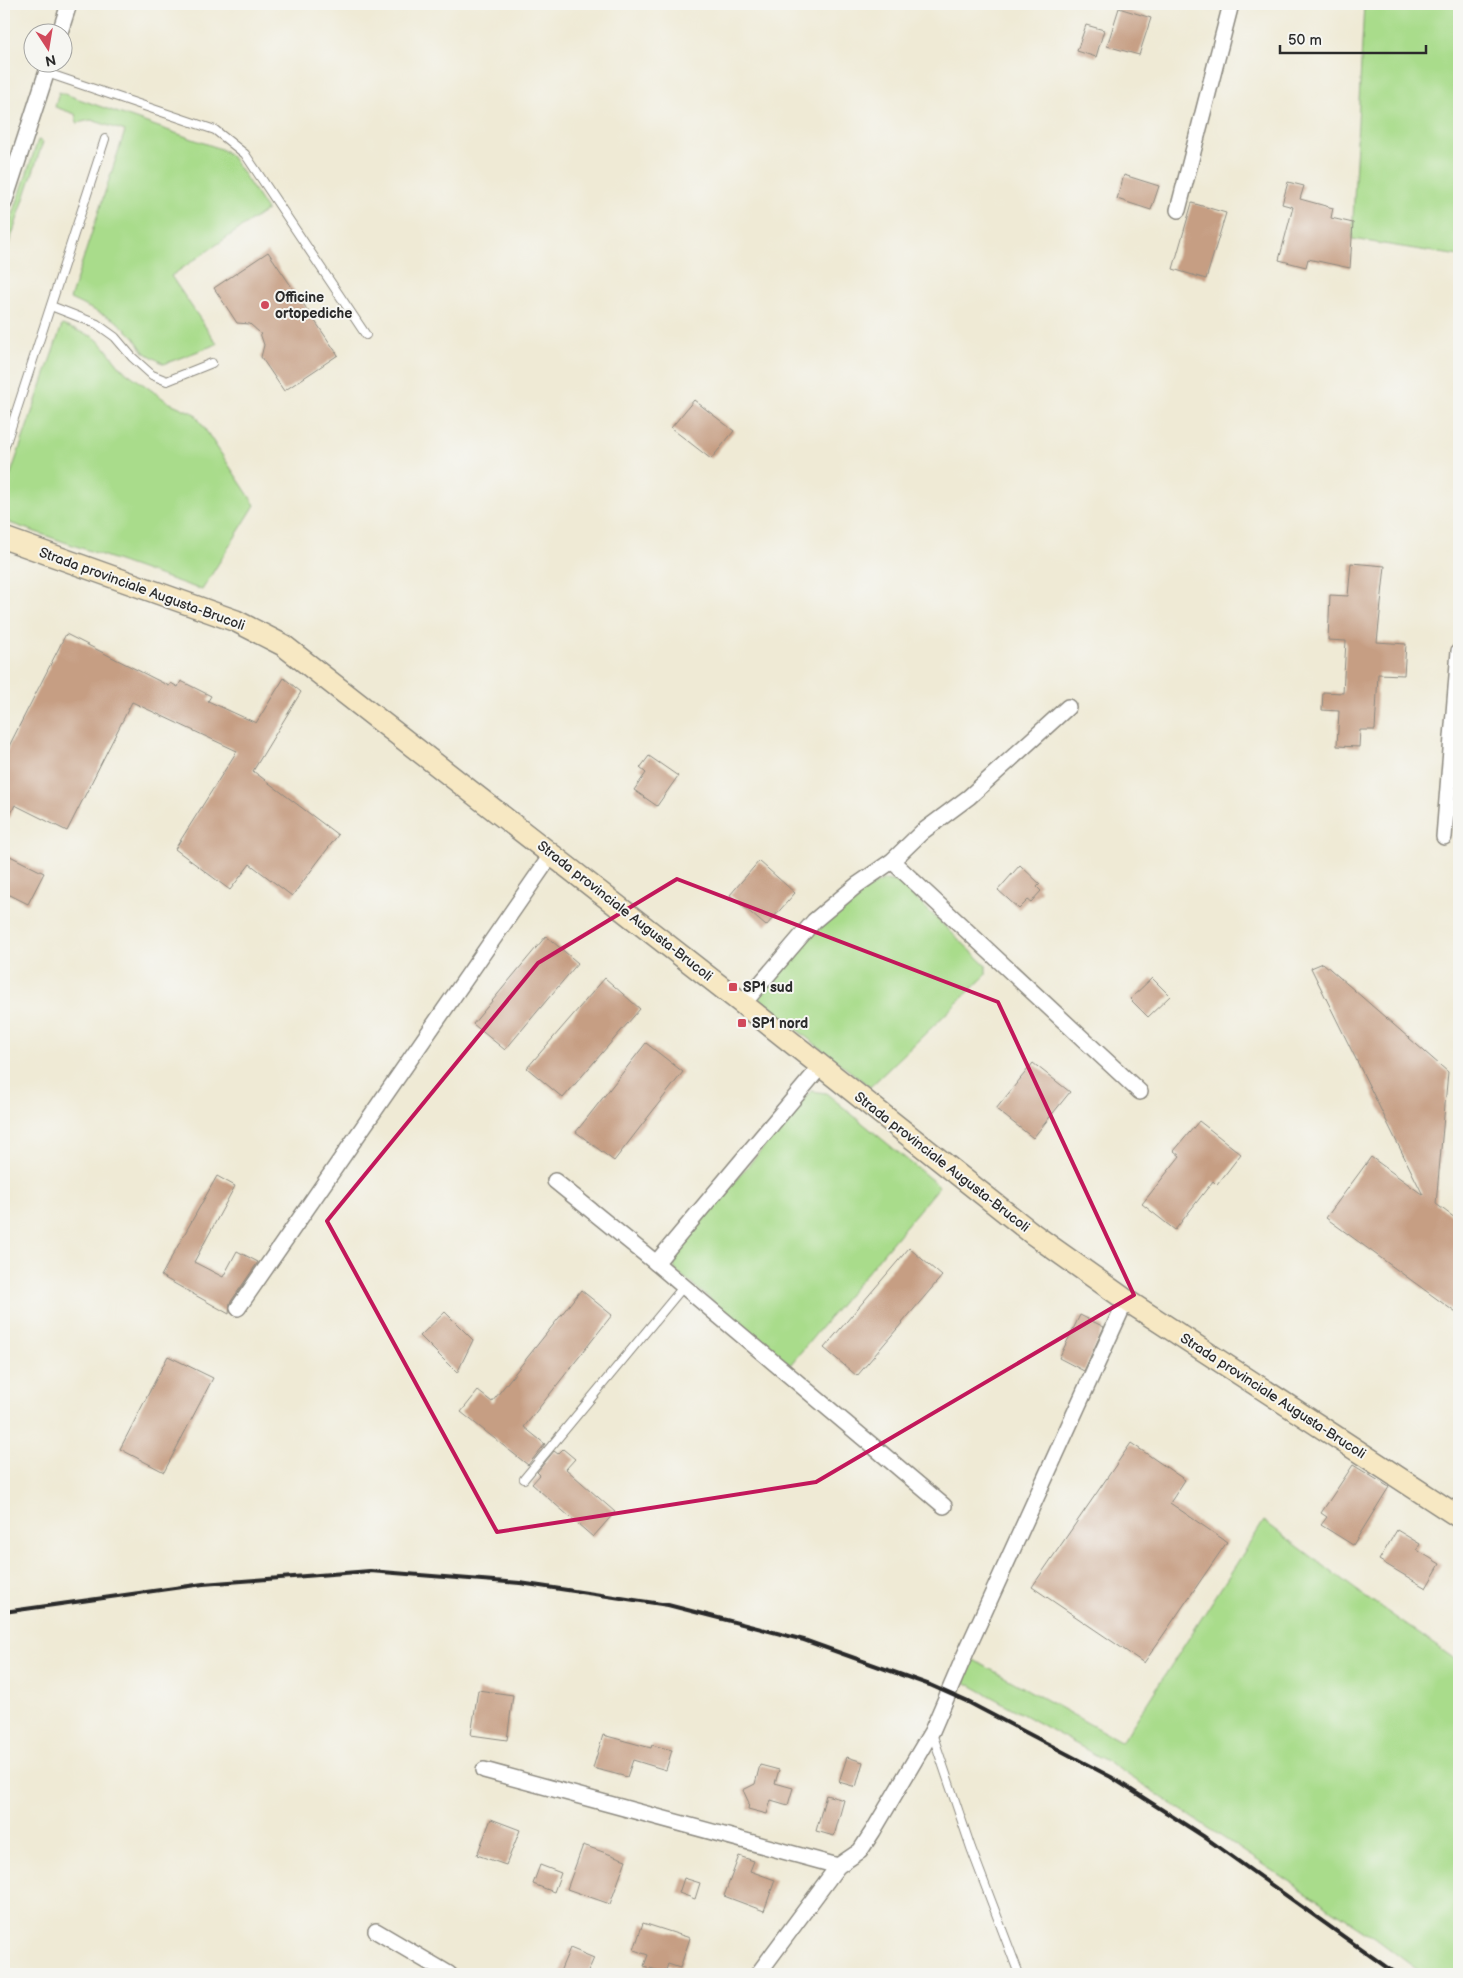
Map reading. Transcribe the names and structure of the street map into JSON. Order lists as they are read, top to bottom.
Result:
{
  "streets": {
    "main road": ["Strada provinciale Augusta-Brucoli"]
  },
  "places": {
    "other": ["Officine ortopediche"],
    "transit": ["SP1 sud", "SP1 nord"]
  },
  "scale_bar": "50 m",
  "north": "bottom"
}
